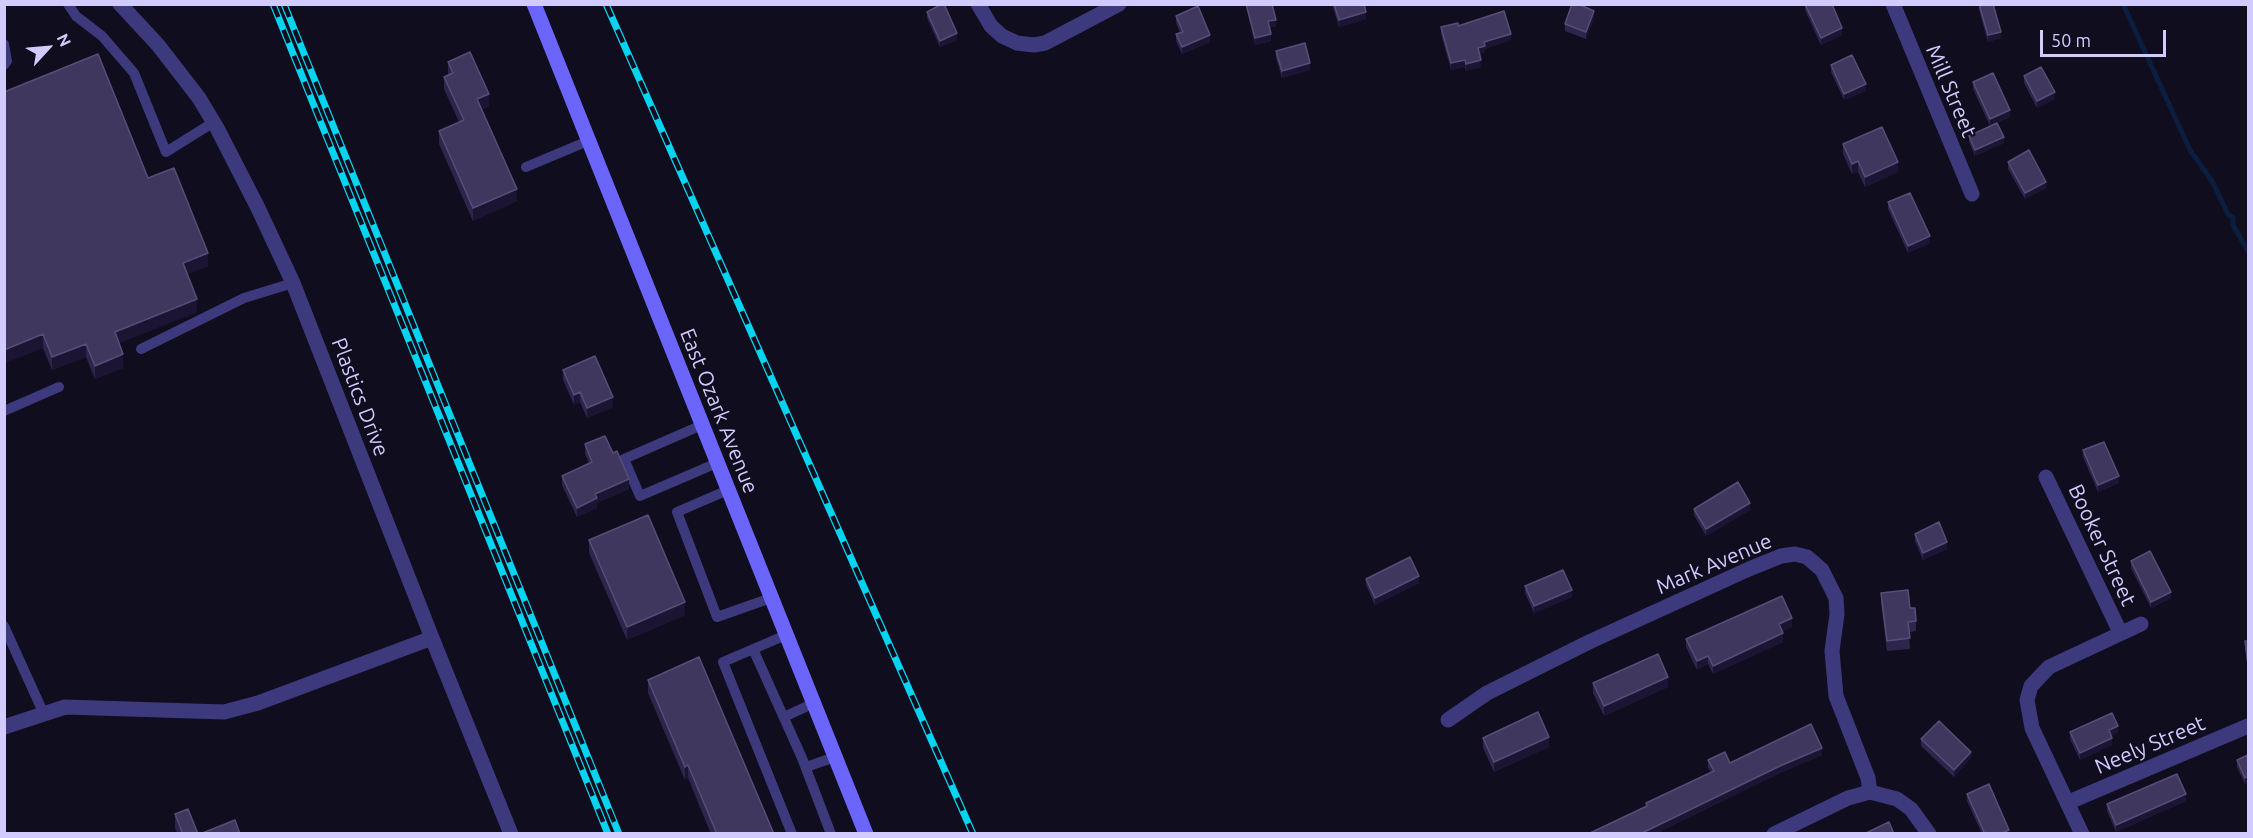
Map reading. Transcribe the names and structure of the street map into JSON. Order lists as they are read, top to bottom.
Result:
{
  "streets": {
    "main road": ["East Ozark Avenue"],
    "street": [
      "Mill Street",
      "Plastics Drive",
      "Booker Street",
      "Mark Avenue",
      "Neely Street"
    ]
  },
  "crossings": [
    ["Booker Street", "Neely Street"]
  ],
  "scale_bar": "50 m",
  "north": "top right"
}
